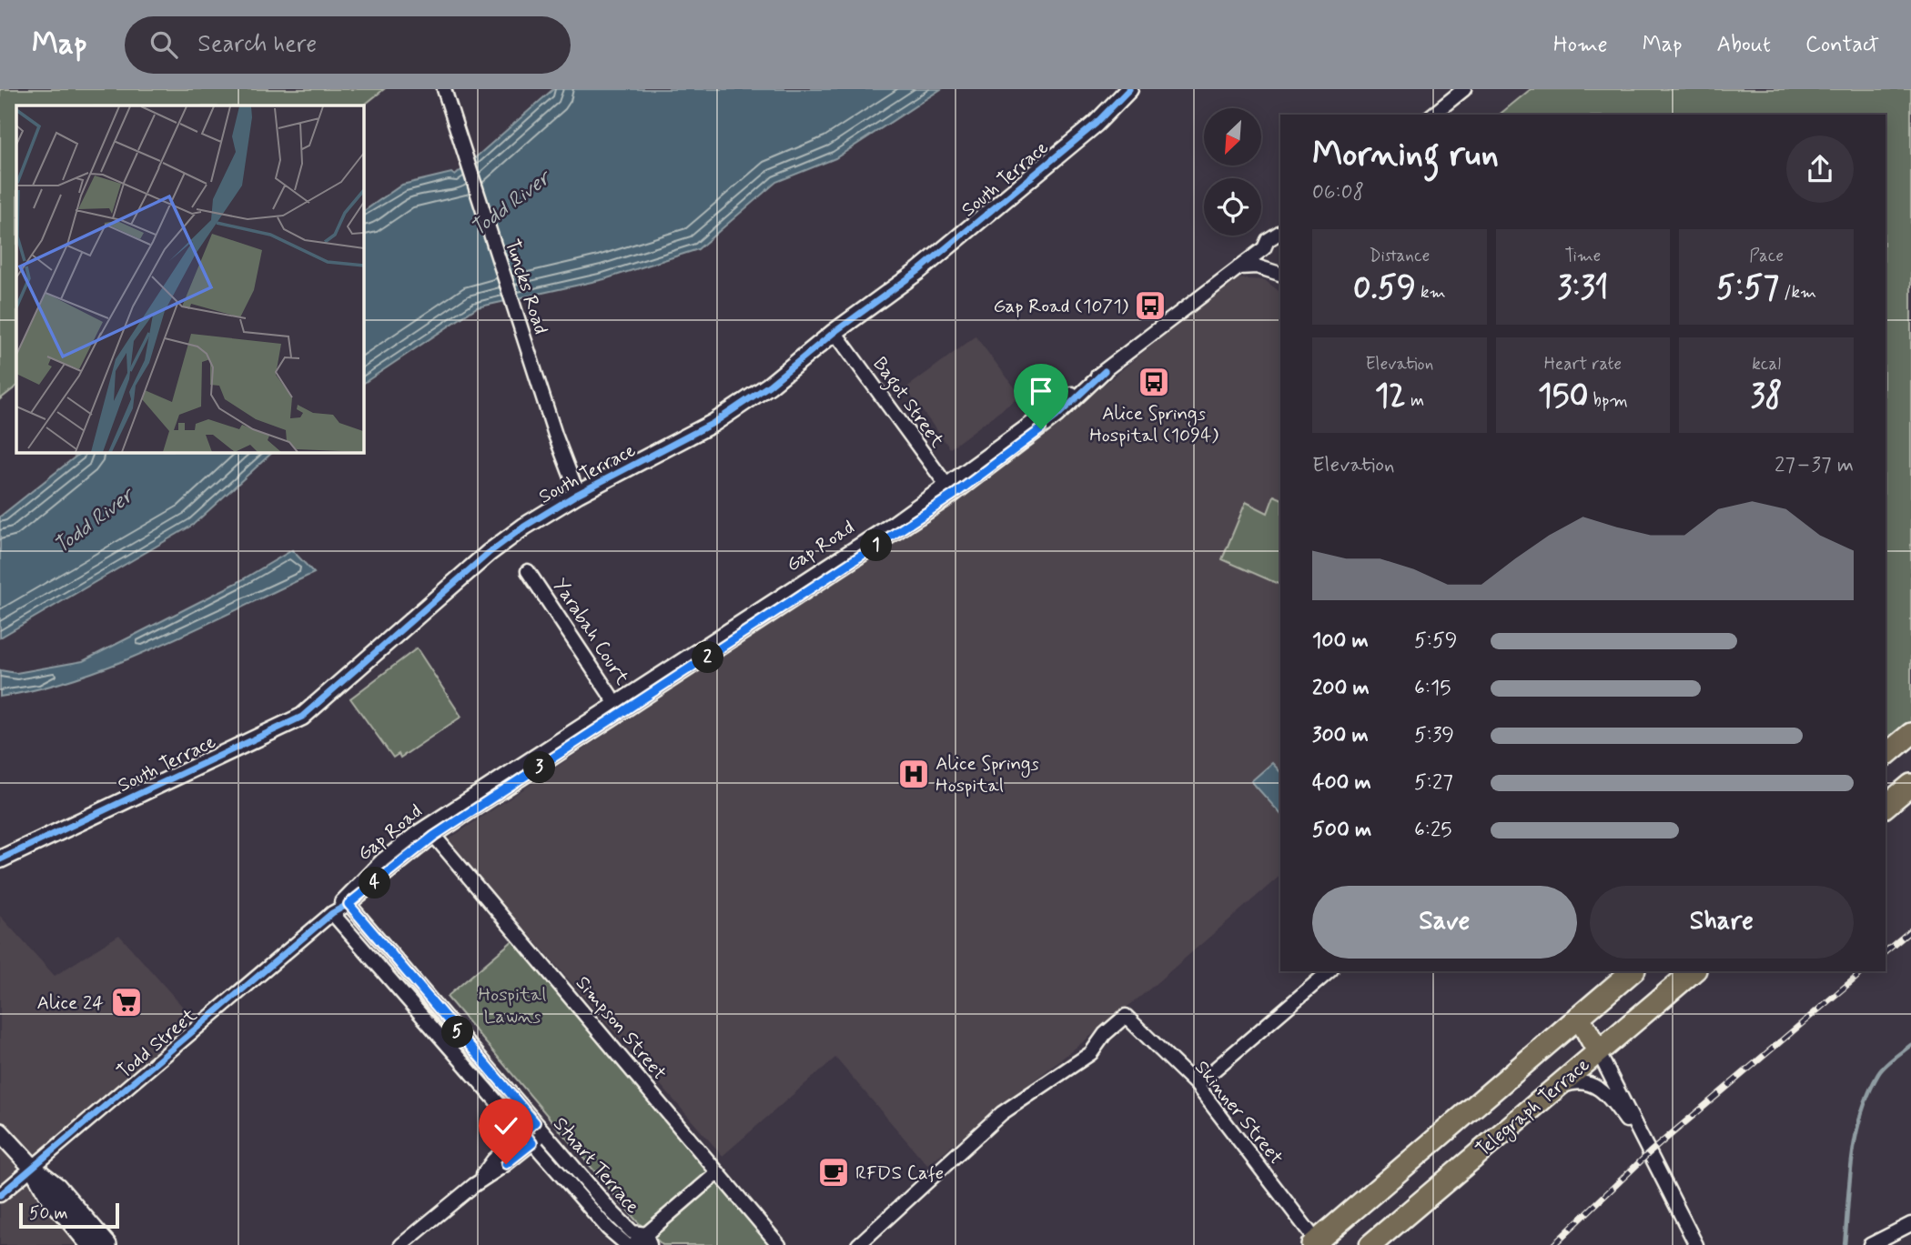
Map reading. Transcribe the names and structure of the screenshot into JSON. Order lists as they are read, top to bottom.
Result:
{
  "streets": {
    "highway": ["Telegraph Terrace"],
    "street": [
      "South Terrace",
      "Tuncks Road",
      "Bagot Street",
      "Gap Road",
      "Yarabah Court",
      "Simpson Street",
      "Todd Street",
      "Skinner Street",
      "Stuart Terrace"
    ]
  },
  "crossings": [
    ["South Terrace", "Tuncks Road"],
    ["South Terrace", "Bagot Street"],
    ["Bagot Street", "Gap Road"],
    ["Gap Road", "Yarabah Court"],
    ["Gap Road", "Simpson Street"],
    ["Gap Road", "Todd Street"],
    ["Gap Road", "Stuart Terrace"],
    ["Todd Street", "Stuart Terrace"],
    ["Telegraph Terrace", "Skinner Street"]
  ],
  "water": ["Todd River"],
  "parks": ["Hospital Lawns"],
  "places": {
    "bus stop": ["Gap Road (1071)", "Alice Springs Hospital (1094)"],
    "hospital": ["Alice Springs Hospital"],
    "supermarket": ["Alice 24"],
    "cafe": ["RFDS Cafe"]
  },
  "scale_bar": "50 m",
  "north": "bottom left",
  "page": {
    "header": "Map",
    "search": "Search here",
    "nav": [
      "Home",
      "Map",
      "About",
      "Contact"
    ],
    "heading": ["Morning run", "06:08"],
    "stats": [
      ["Distance", "0.59 km"],
      ["Time", "3:31"],
      ["Pace", "5:57 /km"],
      ["Elevation", "12 m"],
      ["Heart rate", "150 bpm"],
      ["kcal", "38"]
    ],
    "chart": ["Elevation", "27–37 m"],
    "pins": [
      "1",
      "2",
      "3",
      "4",
      "5"
    ],
    "list": [
      {
        "name": "100 m",
        "note": "5:59"
      },
      {
        "name": "200 m",
        "note": "6:15"
      },
      {
        "name": "300 m",
        "note": "5:39"
      },
      {
        "name": "400 m",
        "note": "5:27"
      },
      {
        "name": "500 m",
        "note": "6:25"
      }
    ],
    "buttons": ["Save", "Share"],
    "scale": "50 m"
  }
}
